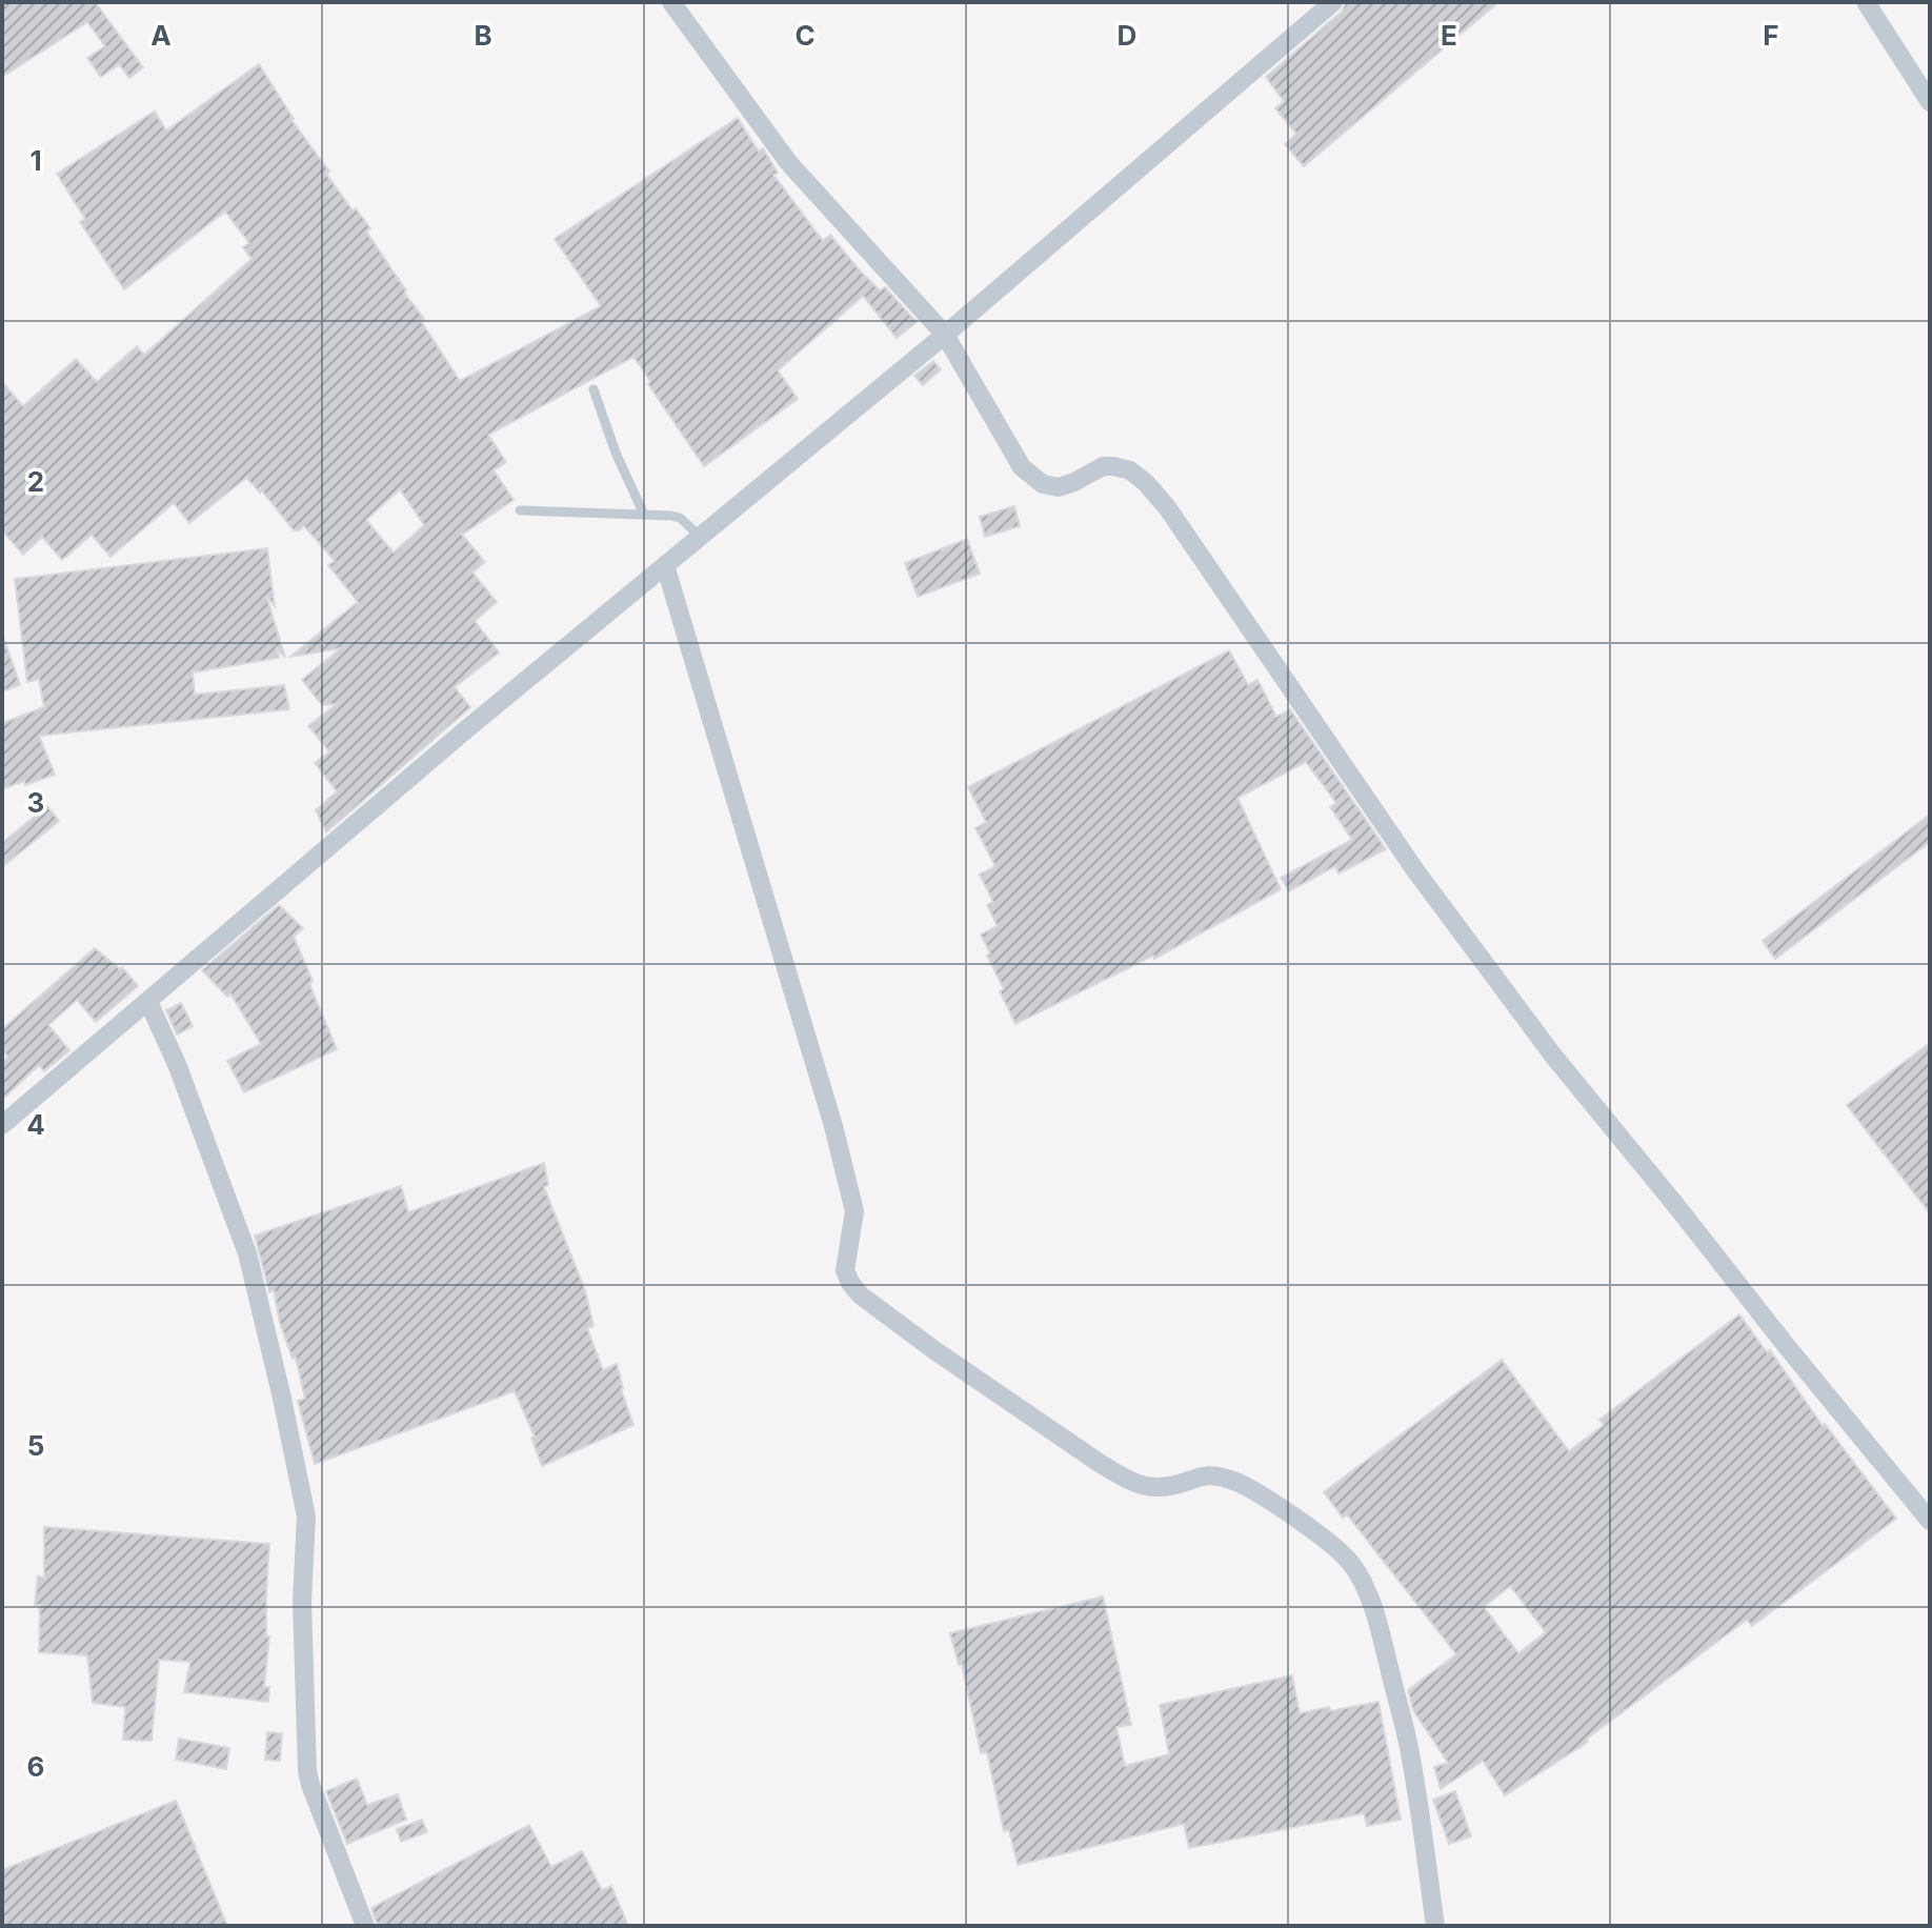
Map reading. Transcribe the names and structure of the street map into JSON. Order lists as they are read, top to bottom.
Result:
{
  "grid": {
    "columns": [
      "A",
      "B",
      "C",
      "D",
      "E",
      "F"
    ],
    "rows": [
      "1",
      "2",
      "3",
      "4",
      "5",
      "6"
    ]
  }
}
